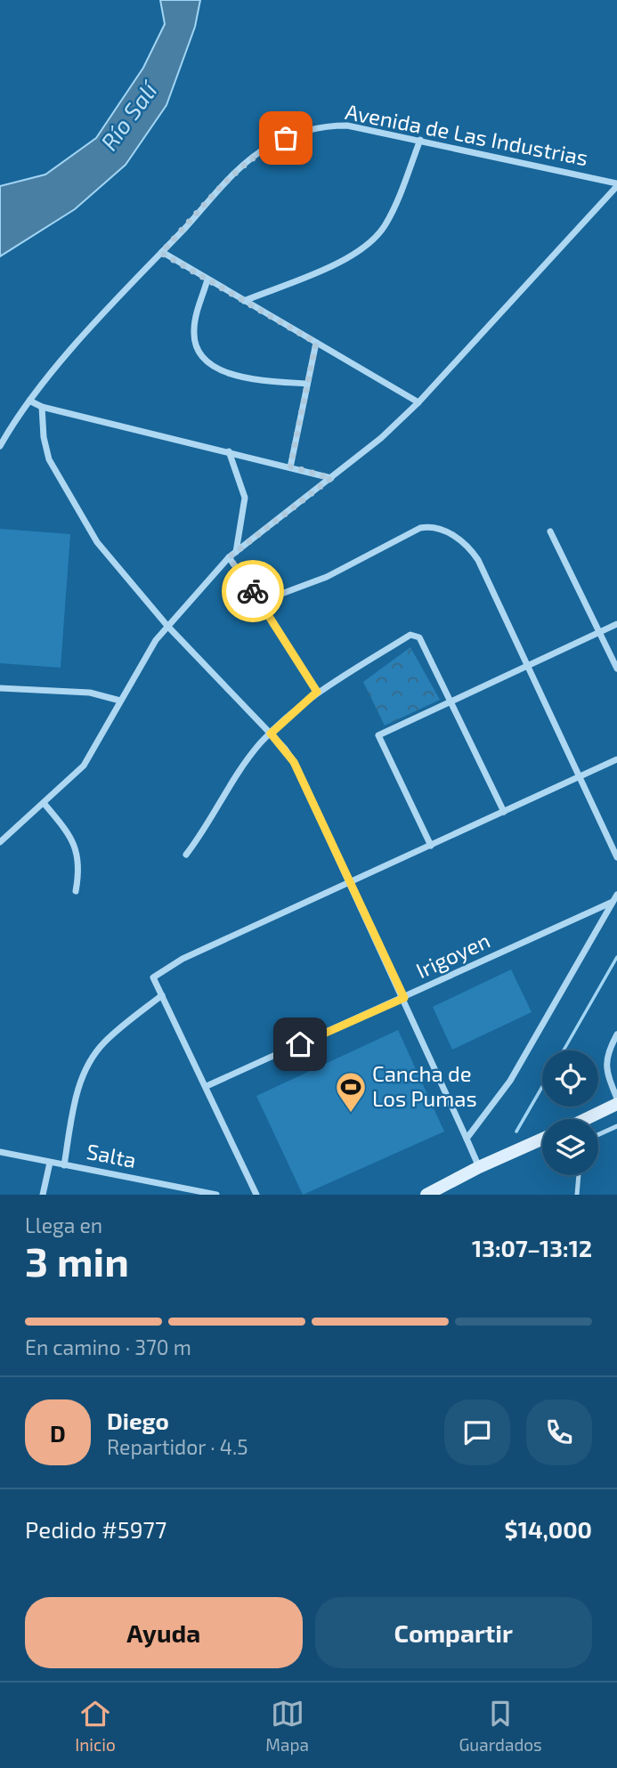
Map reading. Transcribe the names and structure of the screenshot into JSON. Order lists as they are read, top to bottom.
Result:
{
  "streets": {
    "street": ["Avenida de Las Industrias", "Irigoyen", "Salta"]
  },
  "water": ["Río Salí"],
  "places": {
    "sports": ["Cancha de Los Pumas"]
  },
  "page": {
    "heading": ["3 min", "Llega en", "13:07–13:12"],
    "panel": [
      "Diego",
      "Repartidor · 4.5",
      "Pedido #5977",
      "$14,000"
    ],
    "bar": "En camino · 370 m",
    "round": "D",
    "buttons": ["Ayuda", "Compartir"],
    "tabs": ["Inicio", "Mapa", "Guardados"]
  }
}
